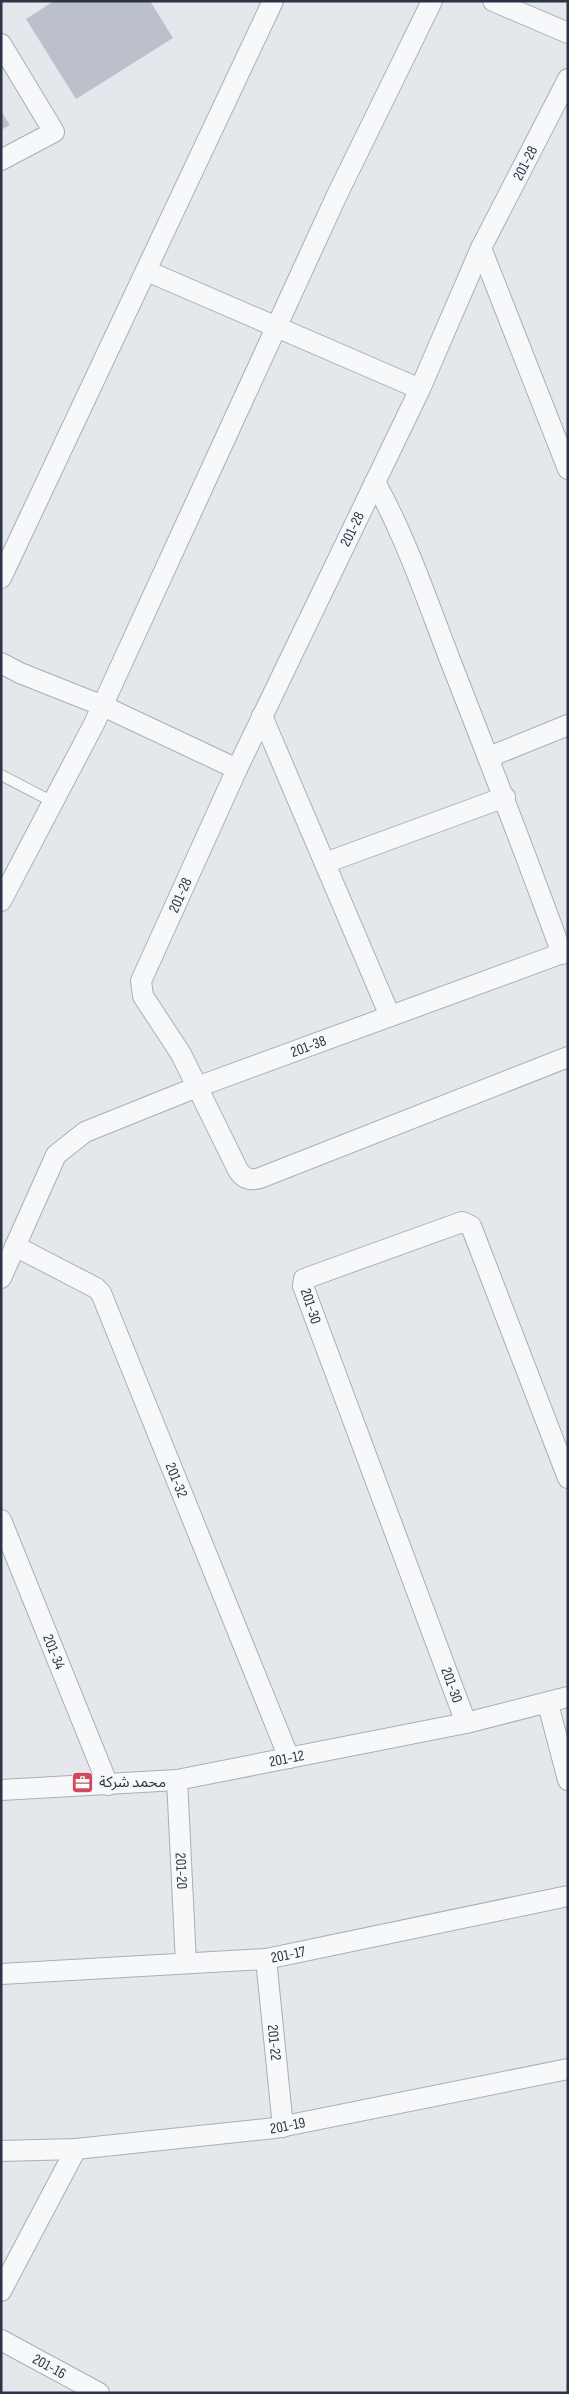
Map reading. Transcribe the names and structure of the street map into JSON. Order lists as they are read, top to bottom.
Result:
{
  "streets": {
    "street": [
      "201-28",
      "201-38",
      "201-30",
      "201-32",
      "201-34",
      "201-12",
      "201-20",
      "201-17",
      "201-22",
      "201-19",
      "201-16"
    ]
  },
  "crossings": [
    ["201-28", "201-38"],
    ["201-38", "201-32"],
    ["201-30", "201-12"],
    ["201-32", "201-12"],
    ["201-34", "201-12"],
    ["201-12", "201-20"],
    ["201-20", "201-17"],
    ["201-17", "201-22"],
    ["201-22", "201-19"]
  ],
  "places": {
    "office": ["محمد شركة"]
  }
}
